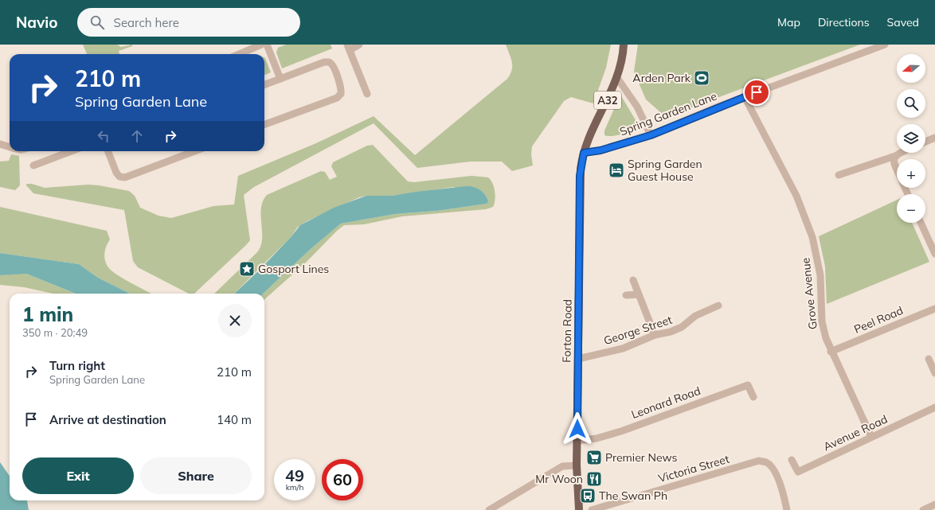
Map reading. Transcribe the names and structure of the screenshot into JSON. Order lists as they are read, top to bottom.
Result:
{
  "streets": {
    "main road": ["A32", "Forton Road"],
    "street": [
      "Spring Garden Lane",
      "Grove Avenue",
      "Peel Road",
      "George Street",
      "Leonard Road",
      "Avenue Road",
      "Victoria Street"
    ]
  },
  "crossings": [
    ["A32", "Spring Garden Lane"],
    ["A32", "Forton Road"],
    ["Spring Garden Lane", "Grove Avenue"],
    ["Spring Garden Lane", "Forton Road"],
    ["Grove Avenue", "Peel Road"],
    ["Grove Avenue", "Avenue Road"],
    ["George Street", "Forton Road"],
    ["Forton Road", "Leonard Road"]
  ],
  "places": {
    "sports": ["Arden Park"],
    "hotel": ["Spring Garden Guest House"],
    "place": ["Gosport Lines"],
    "supermarket": ["Premier News"],
    "restaurant": ["Mr Woon"],
    "bus stop": ["The Swan Ph"]
  },
  "north": "left",
  "page": {
    "header": "Navio",
    "search": "Search here",
    "nav": ["Map", "Directions", "Saved"],
    "map_buttons": ["+", "−"],
    "turn": ["210 m", "Spring Garden Lane"],
    "heading": ["1 min", "350 m · 20:49"],
    "list": [
      {
        "name": "Turn right",
        "note": "Spring Garden Lane",
        "value": "210 m"
      },
      {
        "name": "Arrive at destination",
        "value": "140 m"
      }
    ],
    "buttons": ["Exit", "Share"],
    "speed": "49 km/h",
    "limit": "60"
  }
}
